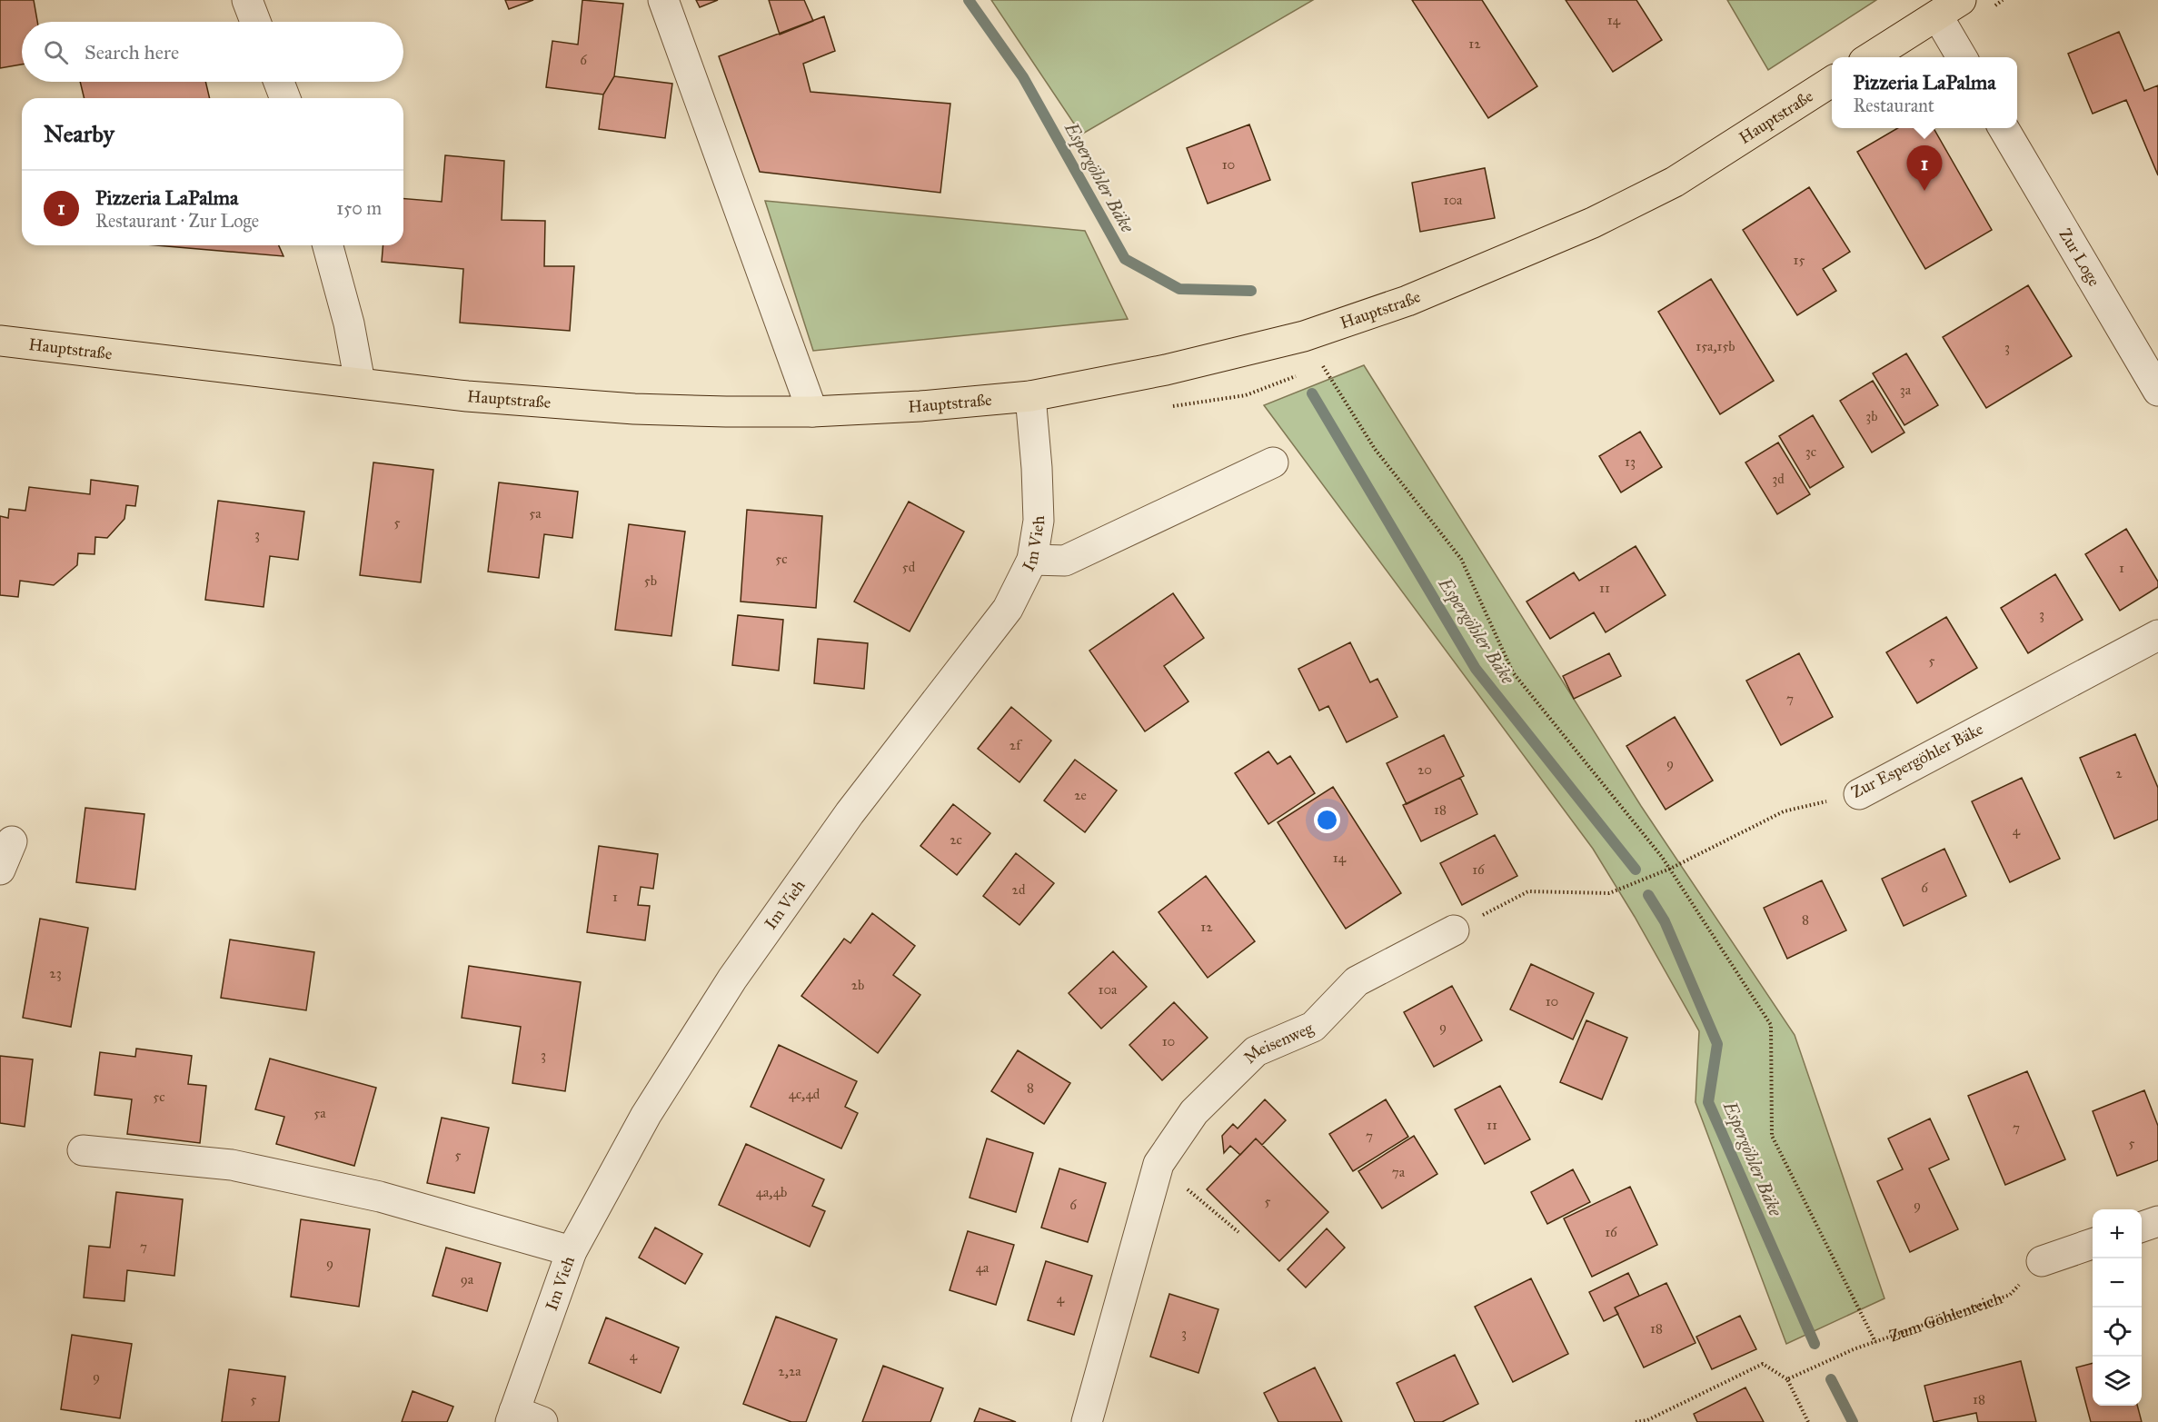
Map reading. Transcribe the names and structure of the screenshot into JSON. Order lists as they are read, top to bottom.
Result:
{
  "streets": {
    "main road": ["Hauptstraße"],
    "street": [
      "Zur Loge",
      "Im Vieh",
      "Zur Espergöhler Bäke",
      "Meisenweg"
    ],
    "path": ["Zum Göhlenteich"]
  },
  "crossings": [
    ["Hauptstraße", "Im Vieh"]
  ],
  "water": ["Espergöhler Bäke"],
  "house_numbers": [
    "14",
    "12",
    "6",
    "10",
    "10a",
    "15",
    "15a,15b",
    "3",
    "3a",
    "3b",
    "3c",
    "13",
    "3d",
    "5a",
    "5",
    "3",
    "5c",
    "5d",
    "1",
    "5b",
    "11",
    "3",
    "5",
    "7",
    "2f",
    "9",
    "20",
    "2",
    "2e",
    "18",
    "4",
    "2c",
    "14",
    "16",
    "6",
    "2d",
    "1",
    "8",
    "12",
    "23",
    "2b",
    "10a",
    "10",
    "9",
    "10",
    "3",
    "8",
    "4c,4d",
    "5c",
    "5a",
    "11",
    "7",
    "7",
    "5",
    "5",
    "7a",
    "4a,4b",
    "5",
    "6",
    "9",
    "16",
    "7",
    "9",
    "4a",
    "9a",
    "4",
    "18",
    "3",
    "4",
    "2,2a",
    "9",
    "5",
    "18"
  ],
  "page": {
    "search": "Search here",
    "popup": ["Pizzeria LaPalma", "Restaurant"],
    "heading": "Nearby",
    "pins": "1",
    "list": [
      {
        "mark": "1",
        "name": "Pizzeria LaPalma",
        "note": "Restaurant · Zur Loge",
        "value": "150 m"
      }
    ],
    "map_buttons": ["+", "−"]
  }
}
